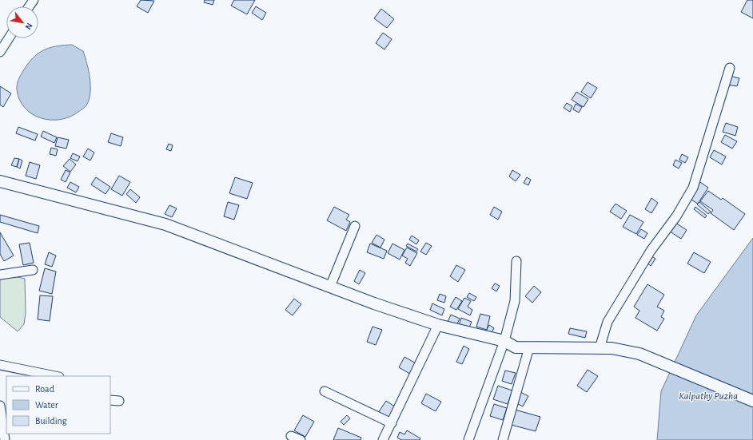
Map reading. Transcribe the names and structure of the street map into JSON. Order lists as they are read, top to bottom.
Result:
{
  "water": ["Kalpathy Puzha"],
  "legend": ["Road", "Water", "Building"],
  "north": "bottom right"
}
